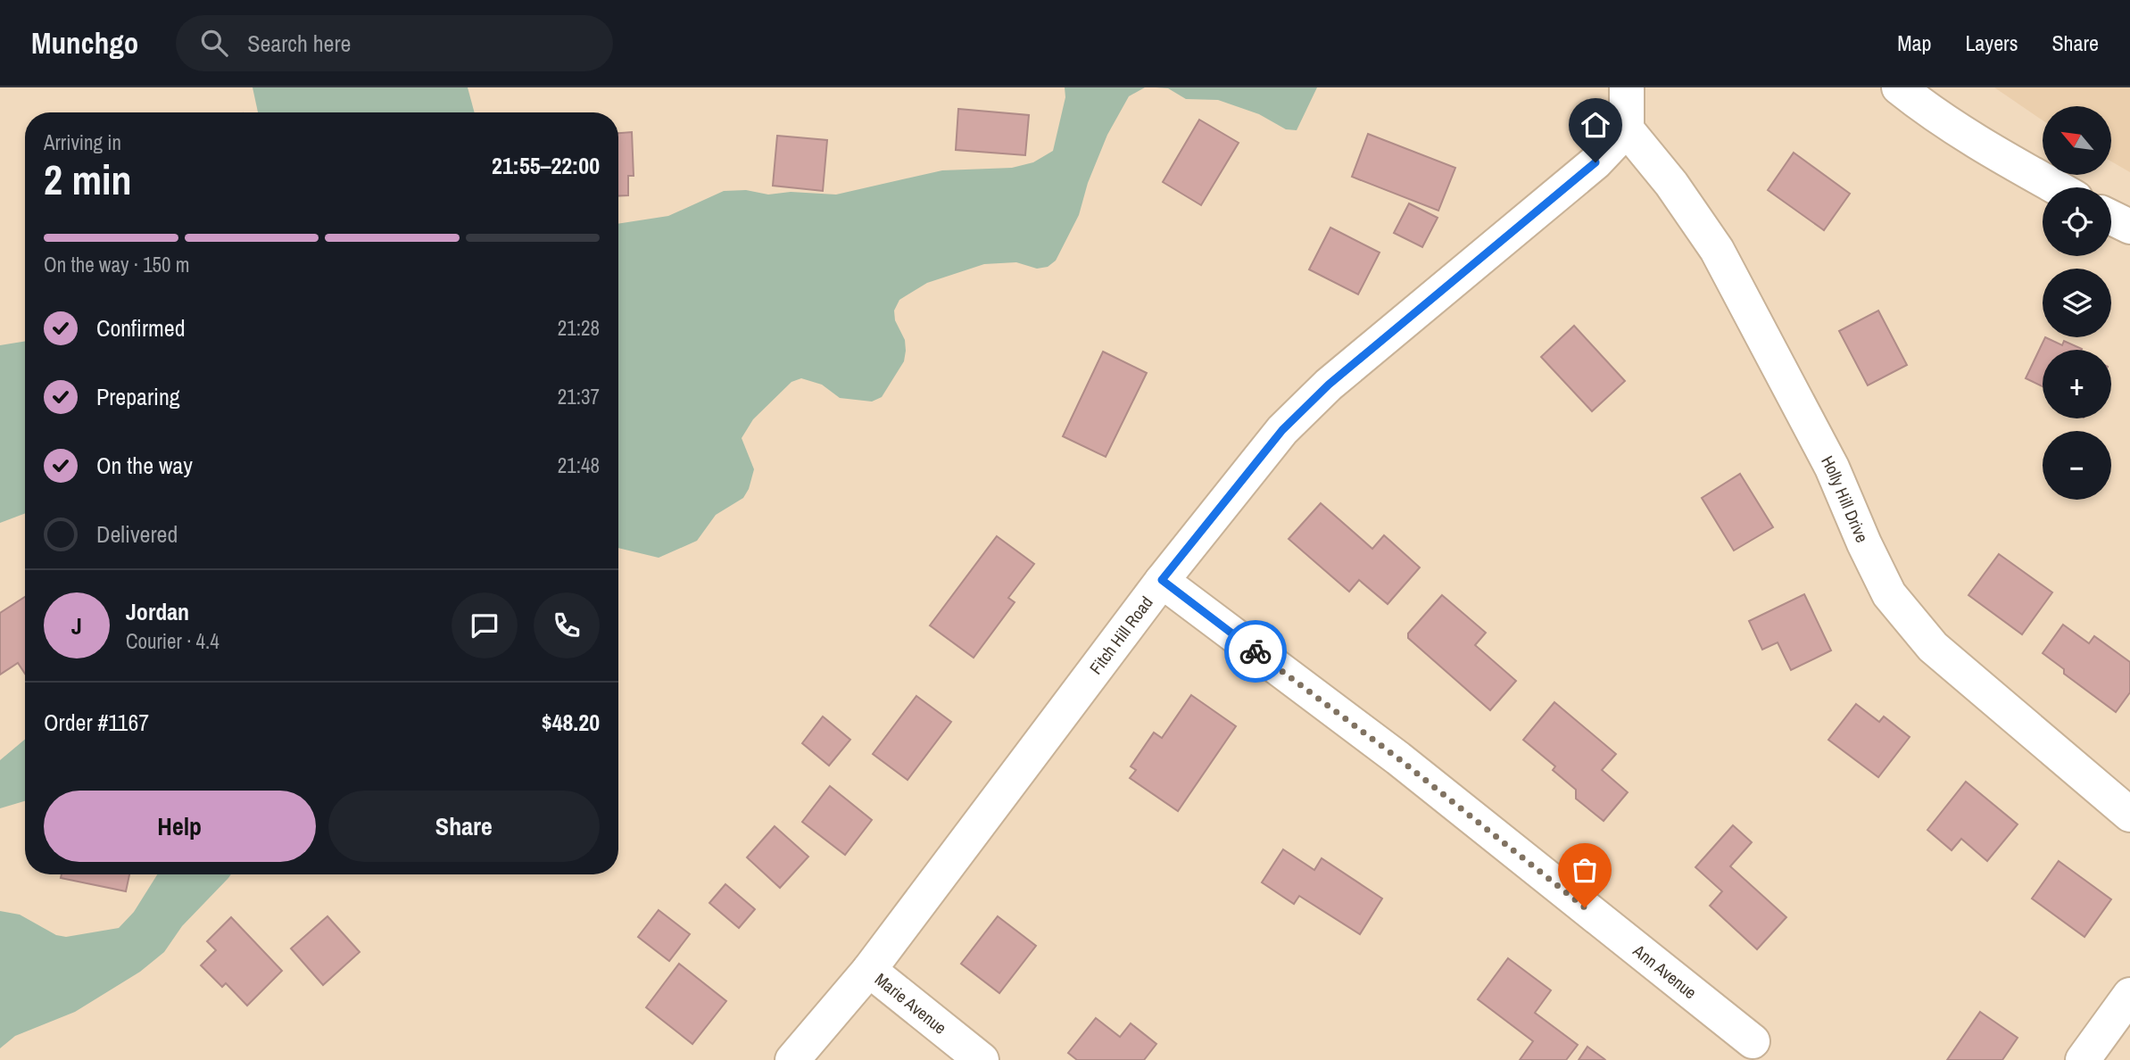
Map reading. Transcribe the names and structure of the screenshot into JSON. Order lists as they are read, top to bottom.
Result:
{
  "streets": {
    "street": [
      "Holly Hill Drive",
      "Fitch Hill Road",
      "Ann Avenue",
      "Marie Avenue"
    ]
  },
  "crossings": [
    ["Holly Hill Drive", "Fitch Hill Road"],
    ["Fitch Hill Road", "Ann Avenue"],
    ["Fitch Hill Road", "Marie Avenue"]
  ],
  "north": "top left",
  "page": {
    "header": "Munchgo",
    "search": "Search here",
    "nav": ["Map", "Layers", "Share"],
    "map_buttons": ["+", "−"],
    "heading": ["2 min", "Arriving in", "21:55–22:00"],
    "panel": [
      "Jordan",
      "Courier · 4.4",
      "Order #1167",
      "$48.20"
    ],
    "bar": "On the way · 150 m",
    "list": [
      ["Confirmed", "21:28"],
      ["Preparing", "21:37"],
      ["On the way", "21:48"],
      "Delivered"
    ],
    "round": "J",
    "buttons": ["Help", "Share"]
  }
}
